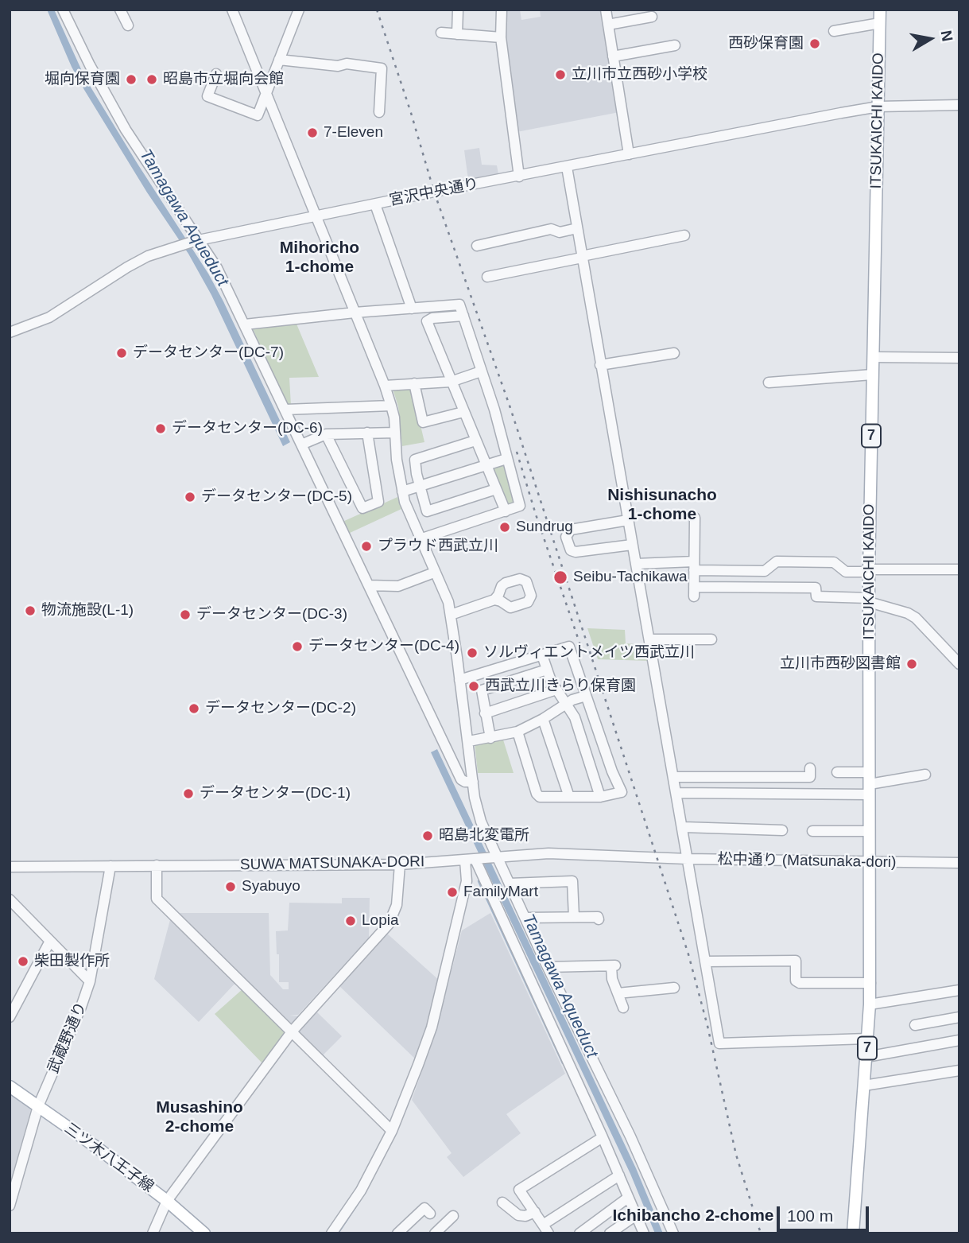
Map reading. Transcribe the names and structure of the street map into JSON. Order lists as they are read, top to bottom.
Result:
{
  "streets": {
    "main road": ["ITSUKAICHI KAIDO", "7", "三ツ木八王子線"],
    "street": [
      "宮沢中央通り",
      "松中通り (Matsunaka-dori)",
      "SUWA MATSUNAKA-DORI",
      "武蔵野通り"
    ]
  },
  "crossings": [
    ["ITSUKAICHI KAIDO", "宮沢中央通り"],
    ["ITSUKAICHI KAIDO", "松中通り (Matsunaka-dori)"],
    ["松中通り (Matsunaka-dori)", "SUWA MATSUNAKA-DORI"],
    ["SUWA MATSUNAKA-DORI", "武蔵野通り"],
    ["武蔵野通り", "三ツ木八王子線"]
  ],
  "districts": [
    "Mihoricho 1-chome",
    "Nishisunacho 1-chome",
    "Musashino 2-chome",
    "Ichibancho 2-chome"
  ],
  "water": ["Tamagawa Aqueduct"],
  "places": [
    "西砂保育園",
    "立川市立西砂小学校",
    "堀向保育園",
    "昭島市立堀向会館",
    "7-Eleven",
    "データセンター(DC-7)",
    "データセンター(DC-6)",
    "データセンター(DC-5)",
    "Sundrug",
    "プラウド西武立川",
    "Seibu-Tachikawa",
    "物流施設(L-1)",
    "データセンター(DC-3)",
    "データセンター(DC-4)",
    "ソルヴィエントメイツ西武立川",
    "立川市西砂図書館",
    "西武立川きらり保育園",
    "データセンター(DC-2)",
    "データセンター(DC-1)",
    "昭島北変電所",
    "Syabuyo",
    "FamilyMart",
    "Lopia",
    "柴田製作所"
  ],
  "scale_bar": "100 m",
  "north": "right"
}
